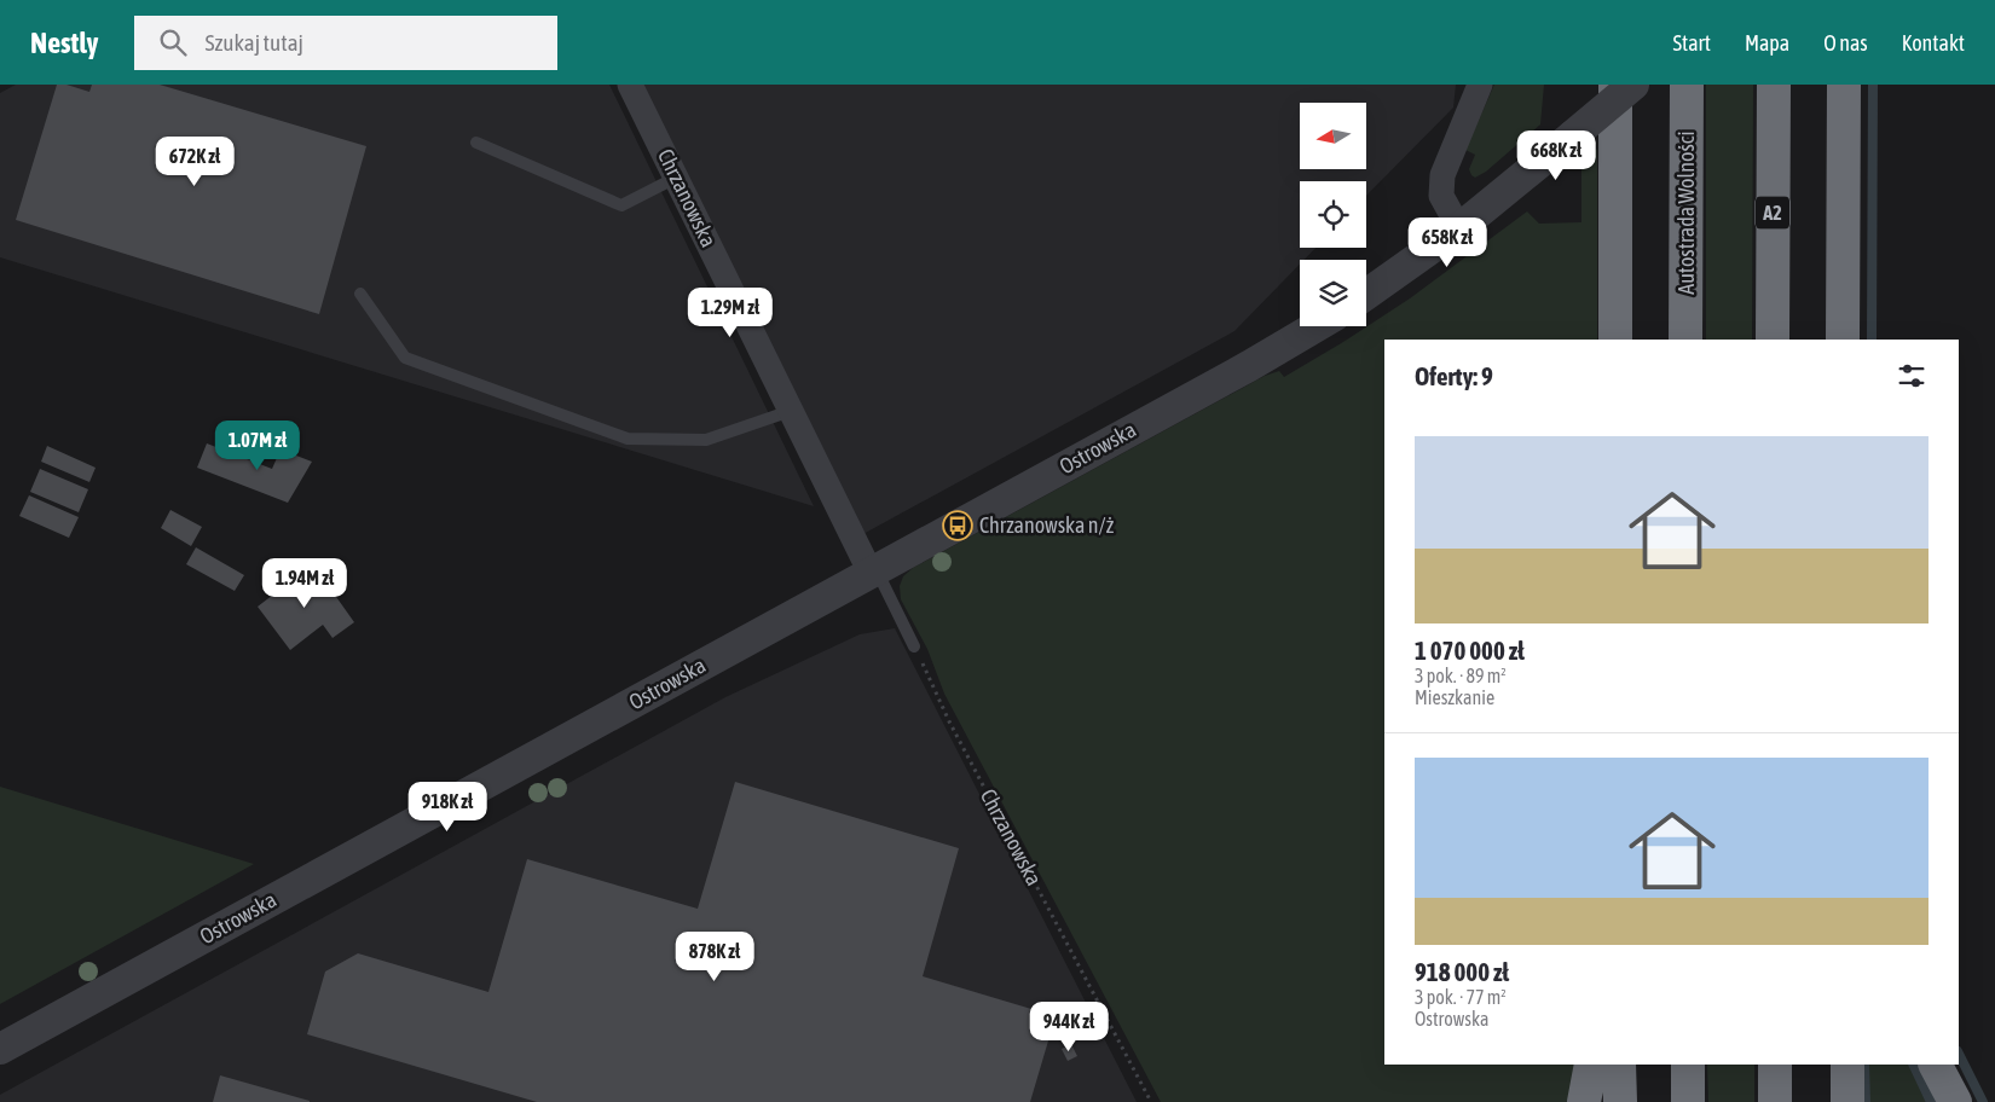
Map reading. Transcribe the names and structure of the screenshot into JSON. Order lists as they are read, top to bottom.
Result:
{
  "streets": {
    "highway": ["Autostrada Wolności", "A2"],
    "street": ["Chrzanowska", "Ostrowska"]
  },
  "crossings": [
    ["Chrzanowska", "Ostrowska"]
  ],
  "places": {
    "bus stop": ["Chrzanowska n/ż"]
  },
  "north": "left",
  "page": {
    "header": "Nestly",
    "search": "Szukaj tutaj",
    "nav": [
      "Start",
      "Mapa",
      "O nas",
      "Kontakt"
    ],
    "price": [
      "668K zł",
      "672K zł",
      "658K zł",
      "1.29M zł",
      "1.07M zł",
      "1.94M zł",
      "918K zł",
      "878K zł",
      "944K zł"
    ],
    "heading": "Oferty: 9",
    "list": [
      {
        "name": "1 070 000 zł",
        "note": "3 pok. · 89 m² · Mieszkanie"
      },
      {
        "name": "918 000 zł",
        "note": "3 pok. · 77 m² · Ostrowska"
      }
    ]
  }
}
